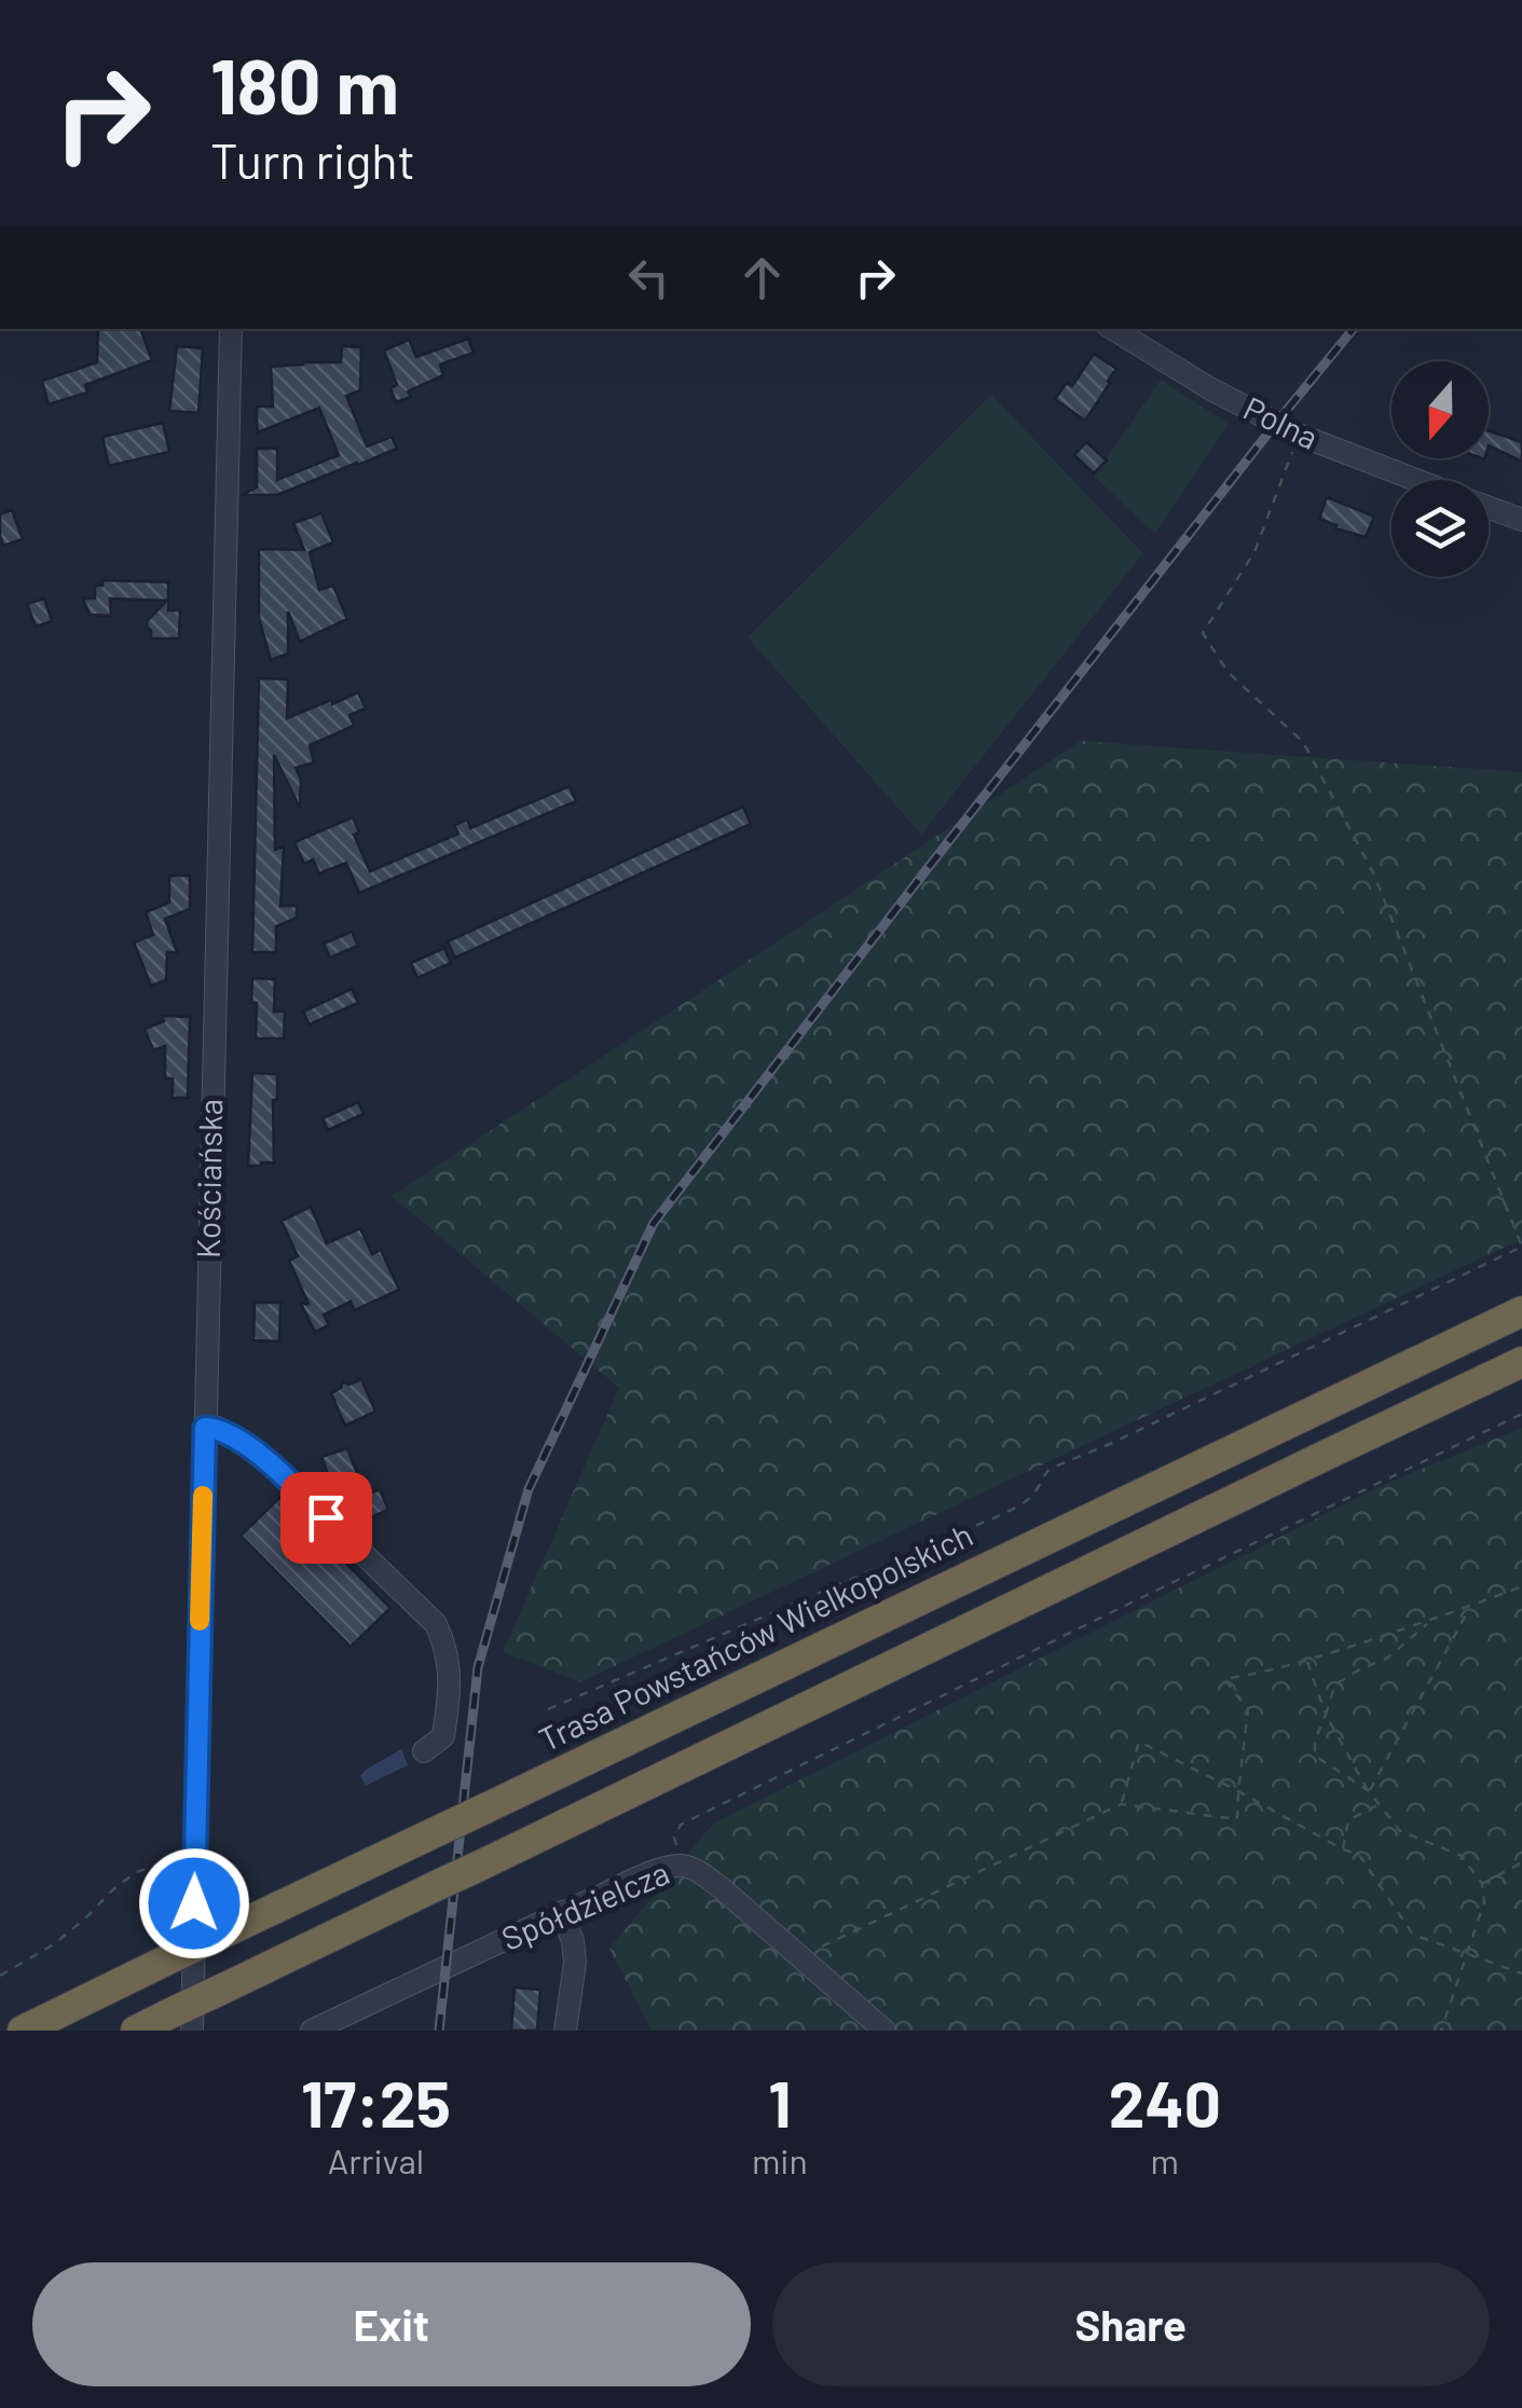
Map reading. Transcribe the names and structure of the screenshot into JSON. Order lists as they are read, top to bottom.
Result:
{
  "streets": {
    "highway": ["Trasa Powstańców Wielkopolskich"],
    "street": ["Polna", "Kościańska", "Spółdzielcza"]
  },
  "north": "bottom",
  "page": {
    "turn": ["180 m", "Turn right"],
    "eta": [
      "17:25",
      "Arrival",
      "1",
      "min",
      "240",
      "m"
    ],
    "buttons": ["Exit", "Share"]
  }
}
